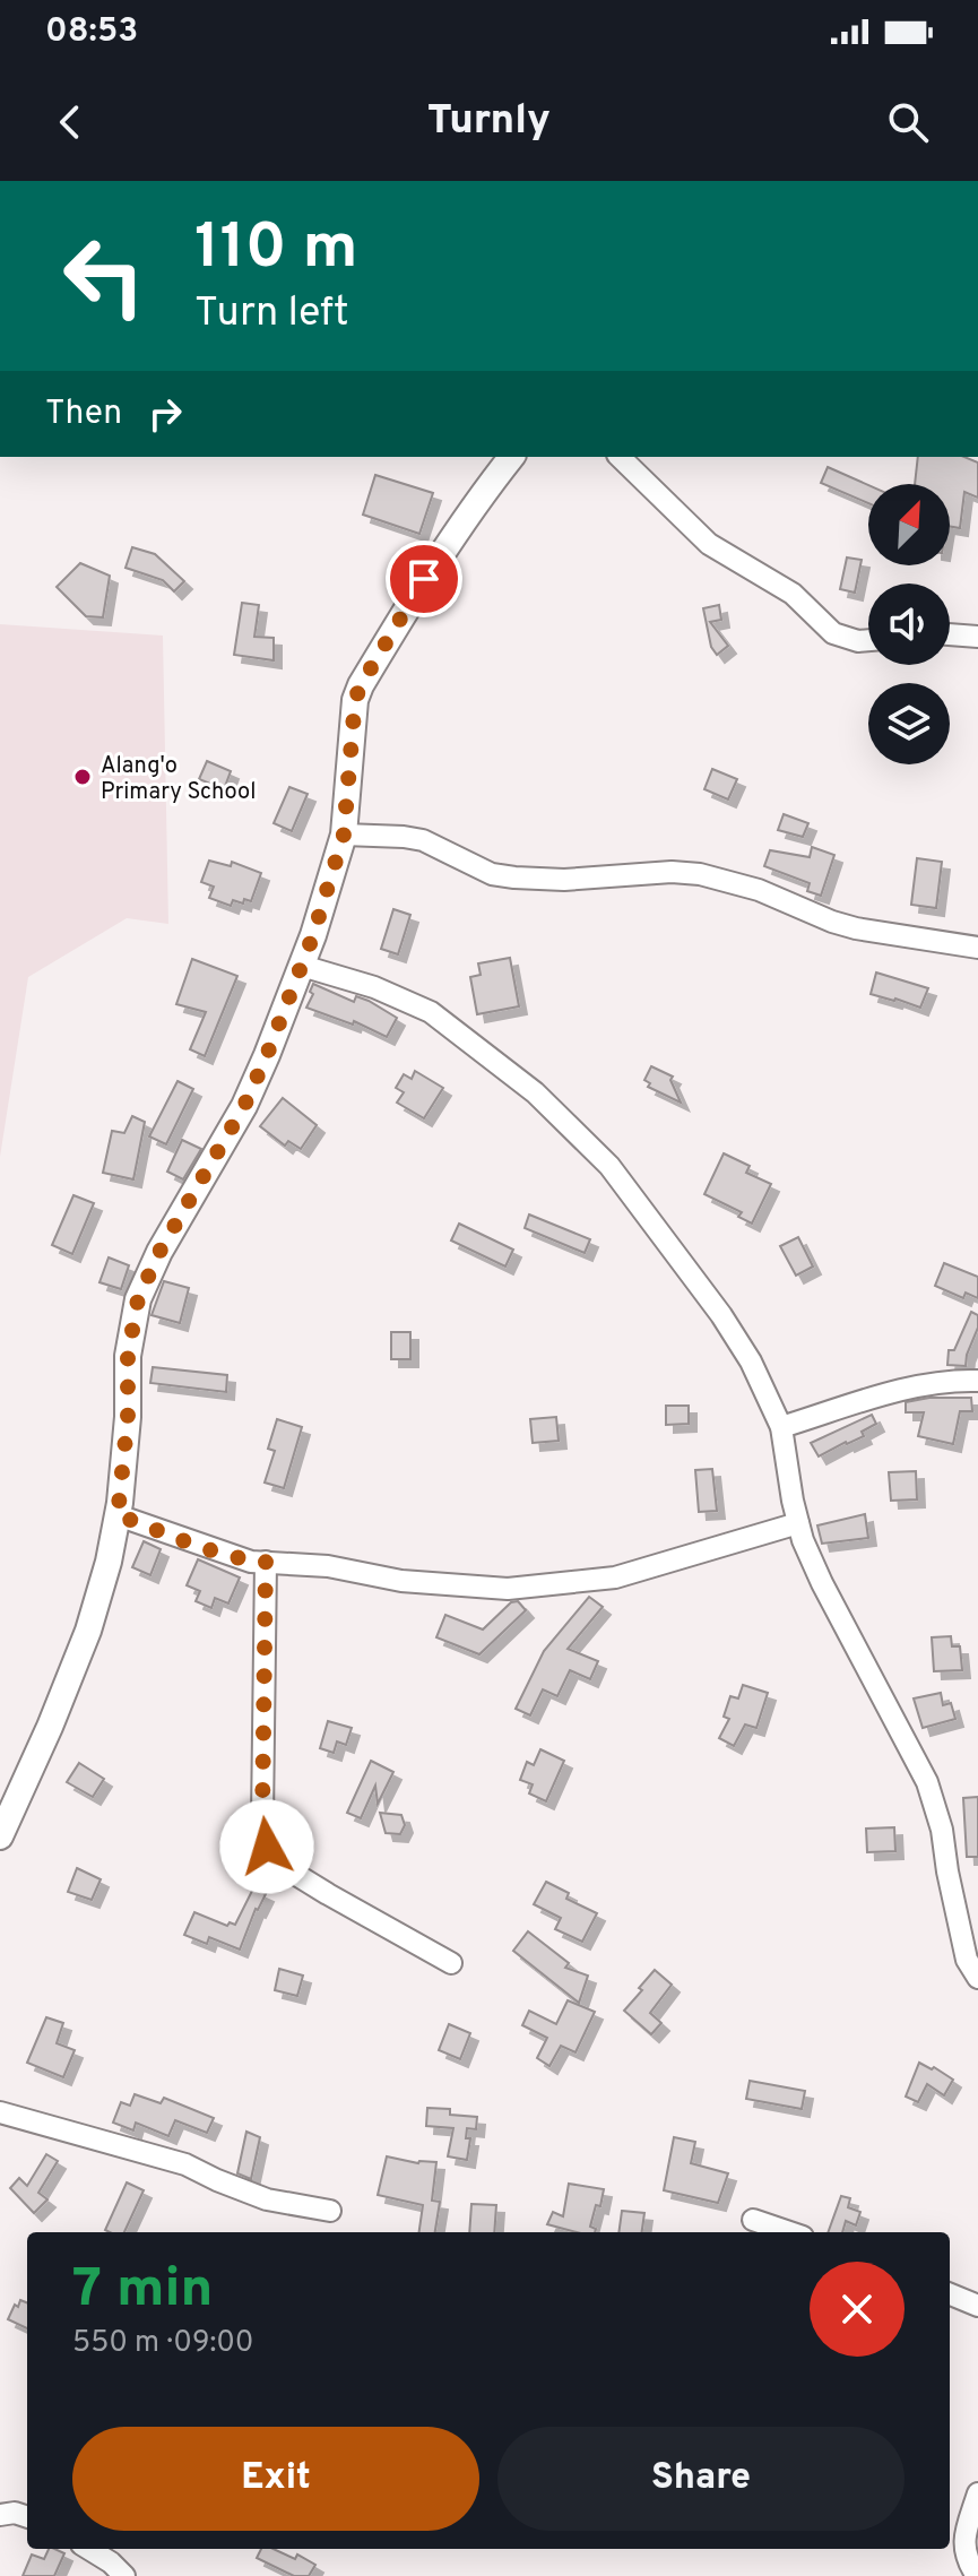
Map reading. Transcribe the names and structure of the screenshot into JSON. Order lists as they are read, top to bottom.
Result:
{
  "places": ["Alang'o Primary School"],
  "north": "top right",
  "page": {
    "status": "08:53",
    "header": "Turnly",
    "turn": ["110 m", "Turn left"],
    "then": "Then",
    "heading": ["7 min", "550 m · 09:00"],
    "buttons": ["Exit", "Share"]
  }
}
